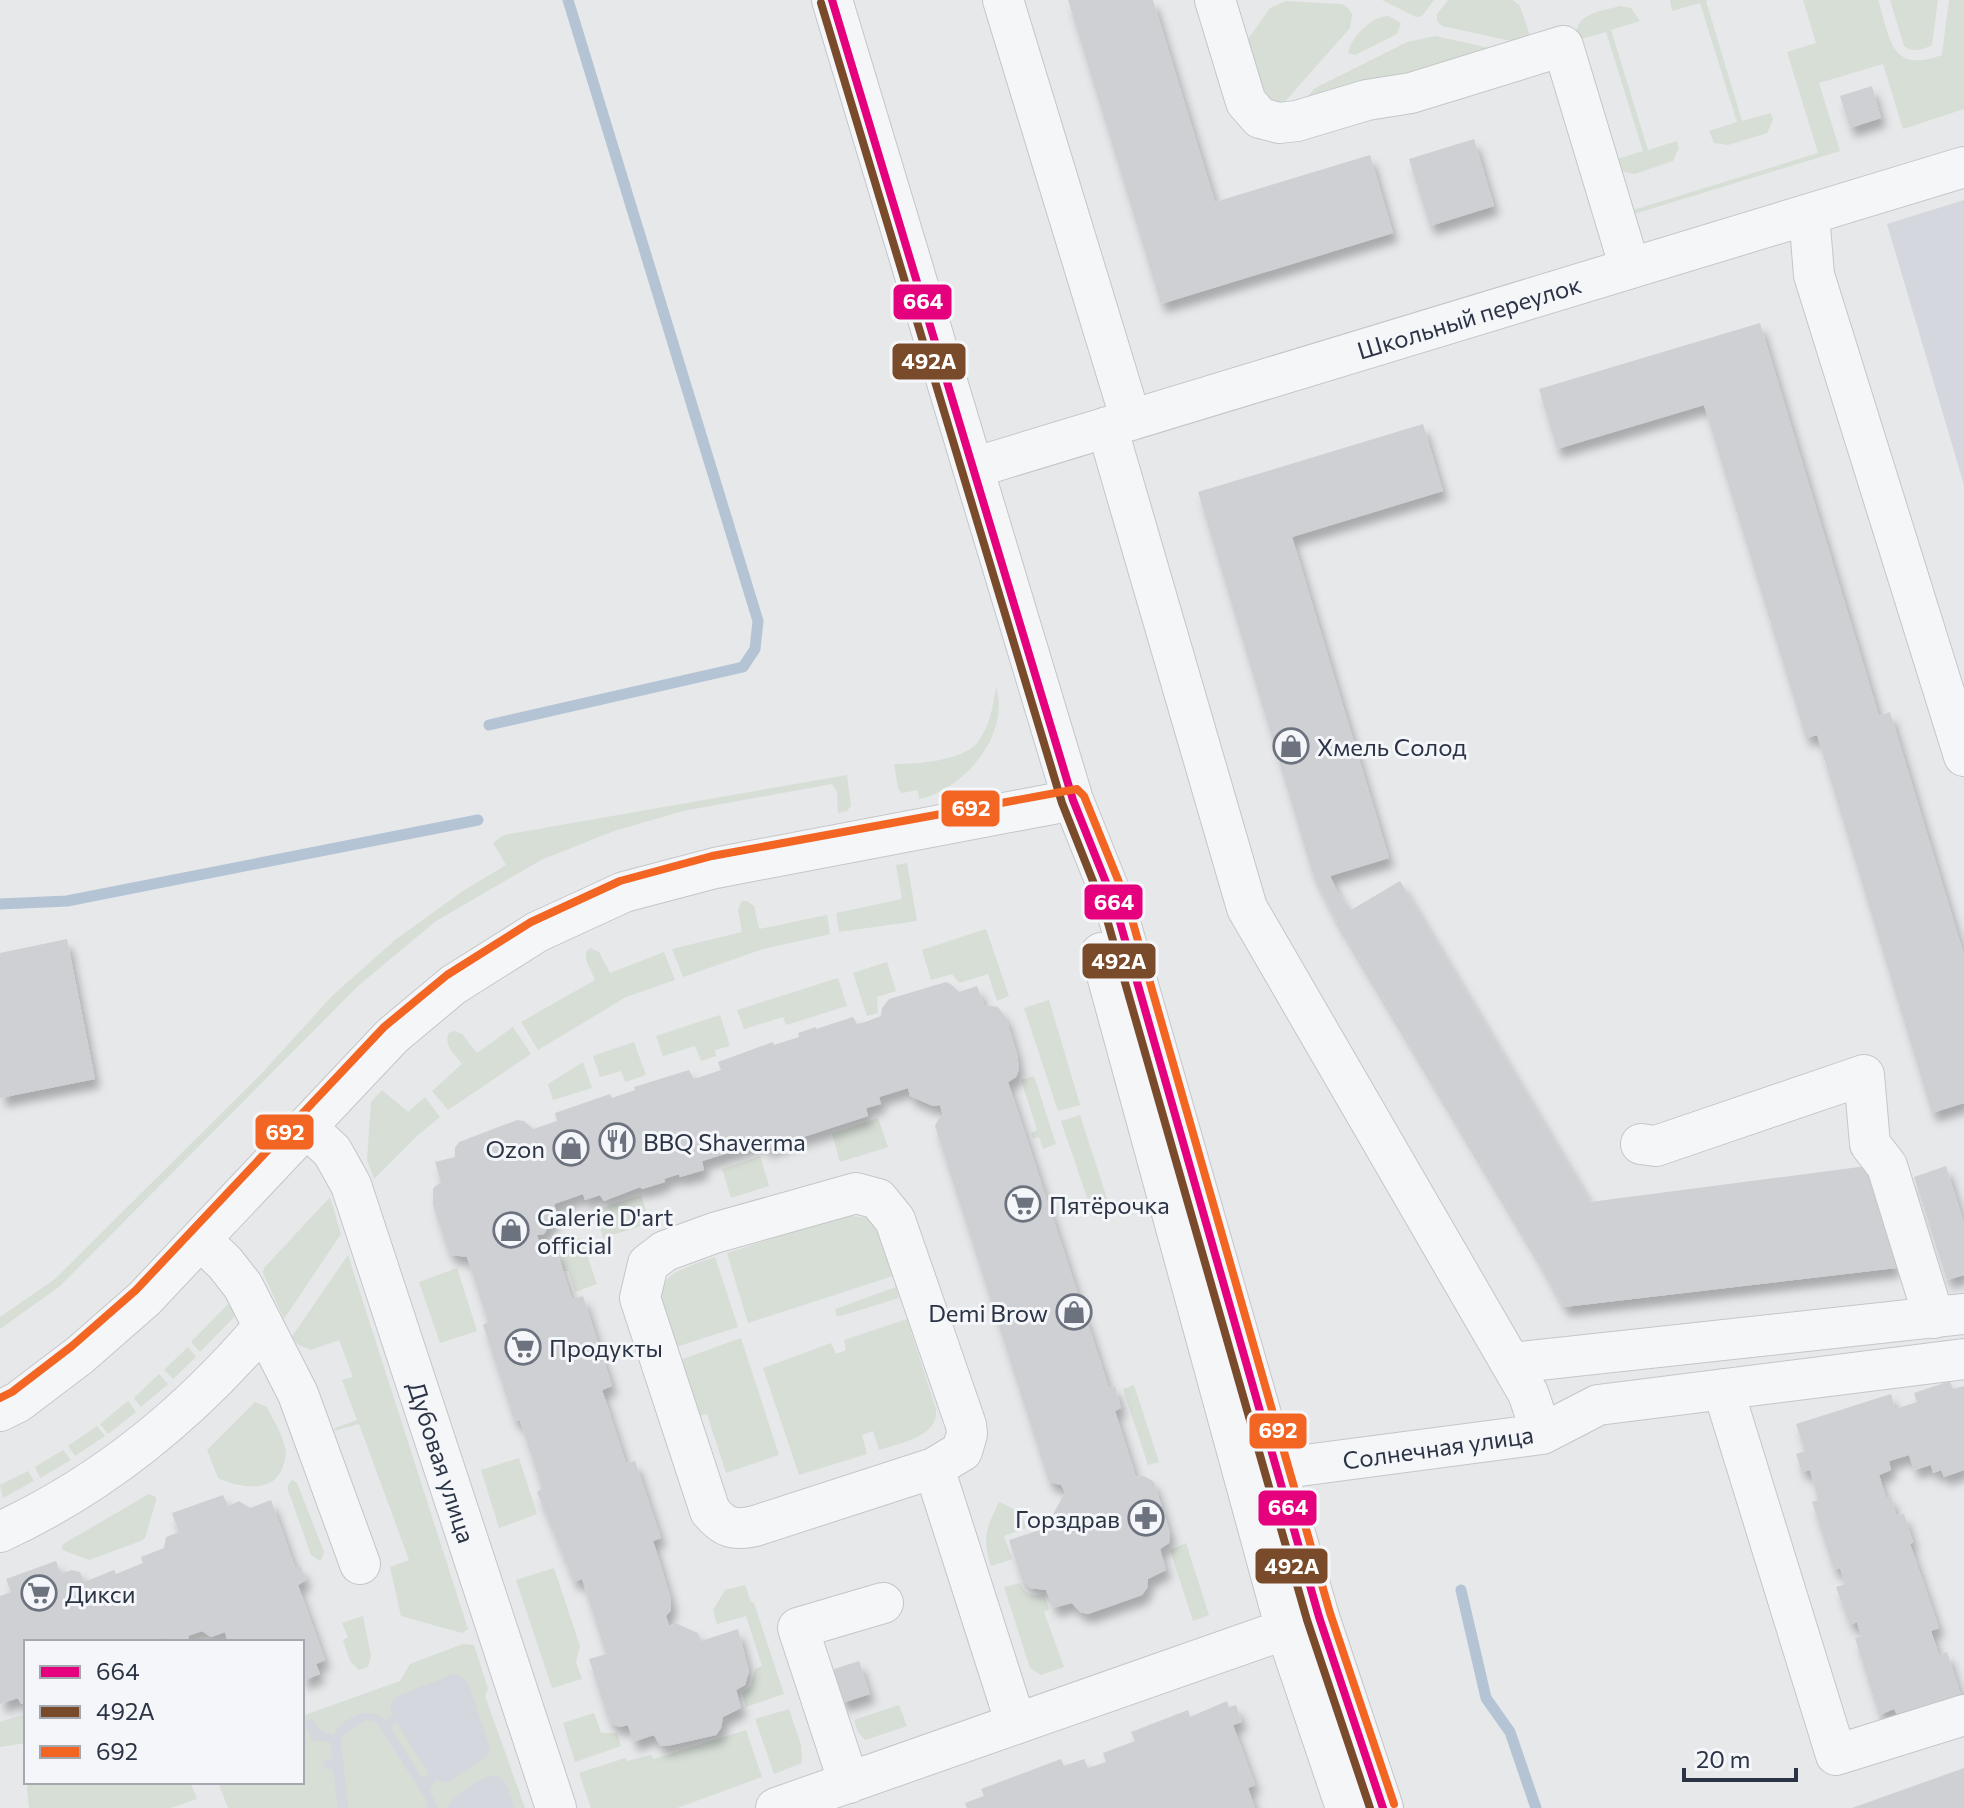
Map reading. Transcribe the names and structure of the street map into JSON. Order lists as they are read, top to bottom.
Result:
{
  "streets": {
    "street": ["Школьный переулок", "Солнечная улица", "Дубовая улица"]
  },
  "places": {
    "shop": [
      "Хмель Солод",
      "Ozon",
      "Galerie D'art official",
      "Demi Brow"
    ],
    "restaurant": ["BBQ Shaverma"],
    "supermarket": ["Пятёрочка", "Продукты", "Дикси"],
    "pharmacy": ["Горздрав"]
  },
  "lines": ["transit line 664", "transit line 492А", "transit line 692"],
  "legend": ["664", "492А", "692"],
  "scale_bar": "20 m"
}
